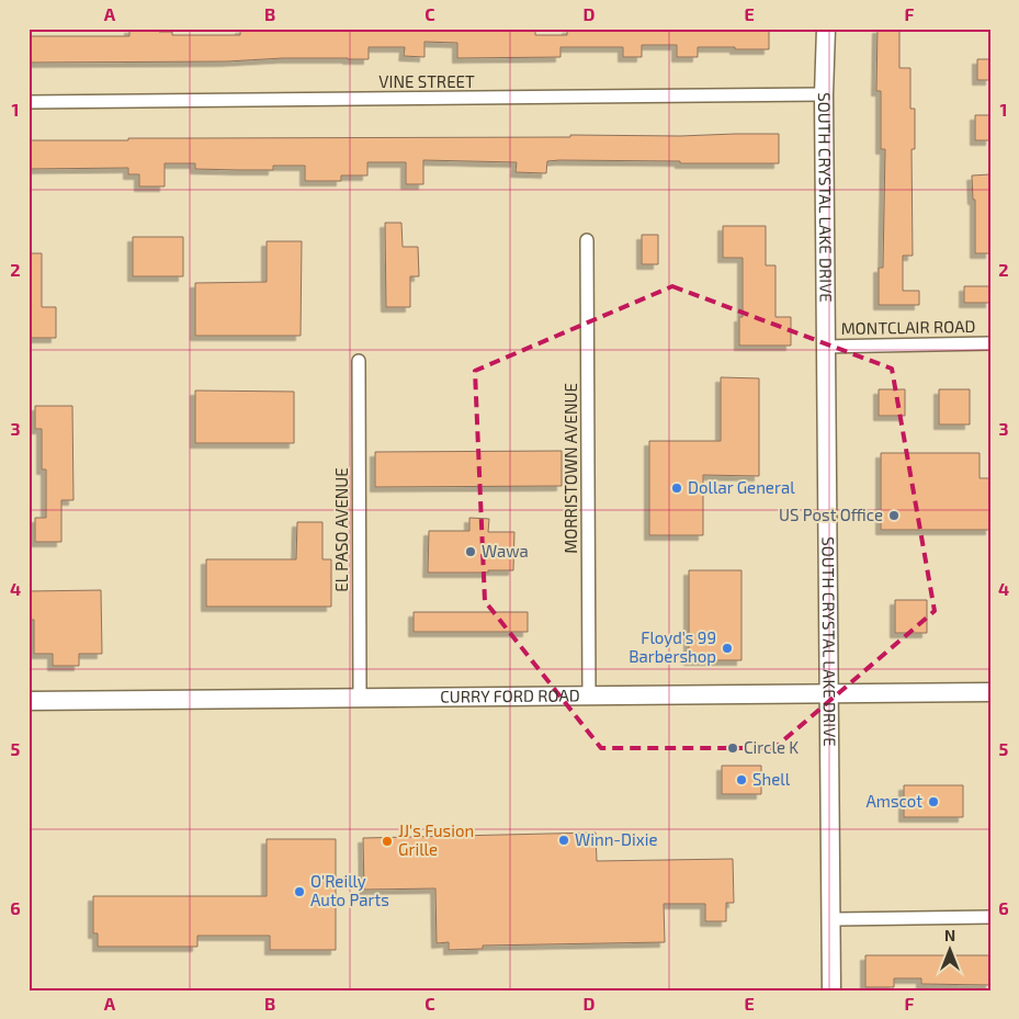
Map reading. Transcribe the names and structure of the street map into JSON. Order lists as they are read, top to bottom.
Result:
{
  "streets": {
    "street": [
      "VINE STREET",
      "SOUTH CRYSTAL LAKE DRIVE",
      "MONTCLAIR ROAD",
      "MORRISTOWN AVENUE",
      "EL PASO AVENUE",
      "CURRY FORD ROAD"
    ]
  },
  "crossings": [
    ["VINE STREET", "SOUTH CRYSTAL LAKE DRIVE"],
    ["SOUTH CRYSTAL LAKE DRIVE", "MONTCLAIR ROAD"],
    ["SOUTH CRYSTAL LAKE DRIVE", "CURRY FORD ROAD"],
    ["MORRISTOWN AVENUE", "CURRY FORD ROAD"],
    ["EL PASO AVENUE", "CURRY FORD ROAD"]
  ],
  "places": [
    "Dollar General",
    "US Post Office",
    "Wawa",
    "Floyd's 99 Barbershop",
    "Circle K",
    "Shell",
    "Amscot",
    "Winn-Dixie",
    "JJ's Fusion Grille",
    "O'Reilly Auto Parts"
  ],
  "north": "top",
  "grid": {
    "columns": [
      "A",
      "B",
      "C",
      "D",
      "E",
      "F"
    ],
    "rows": [
      "1",
      "2",
      "3",
      "4",
      "5",
      "6"
    ]
  }
}
